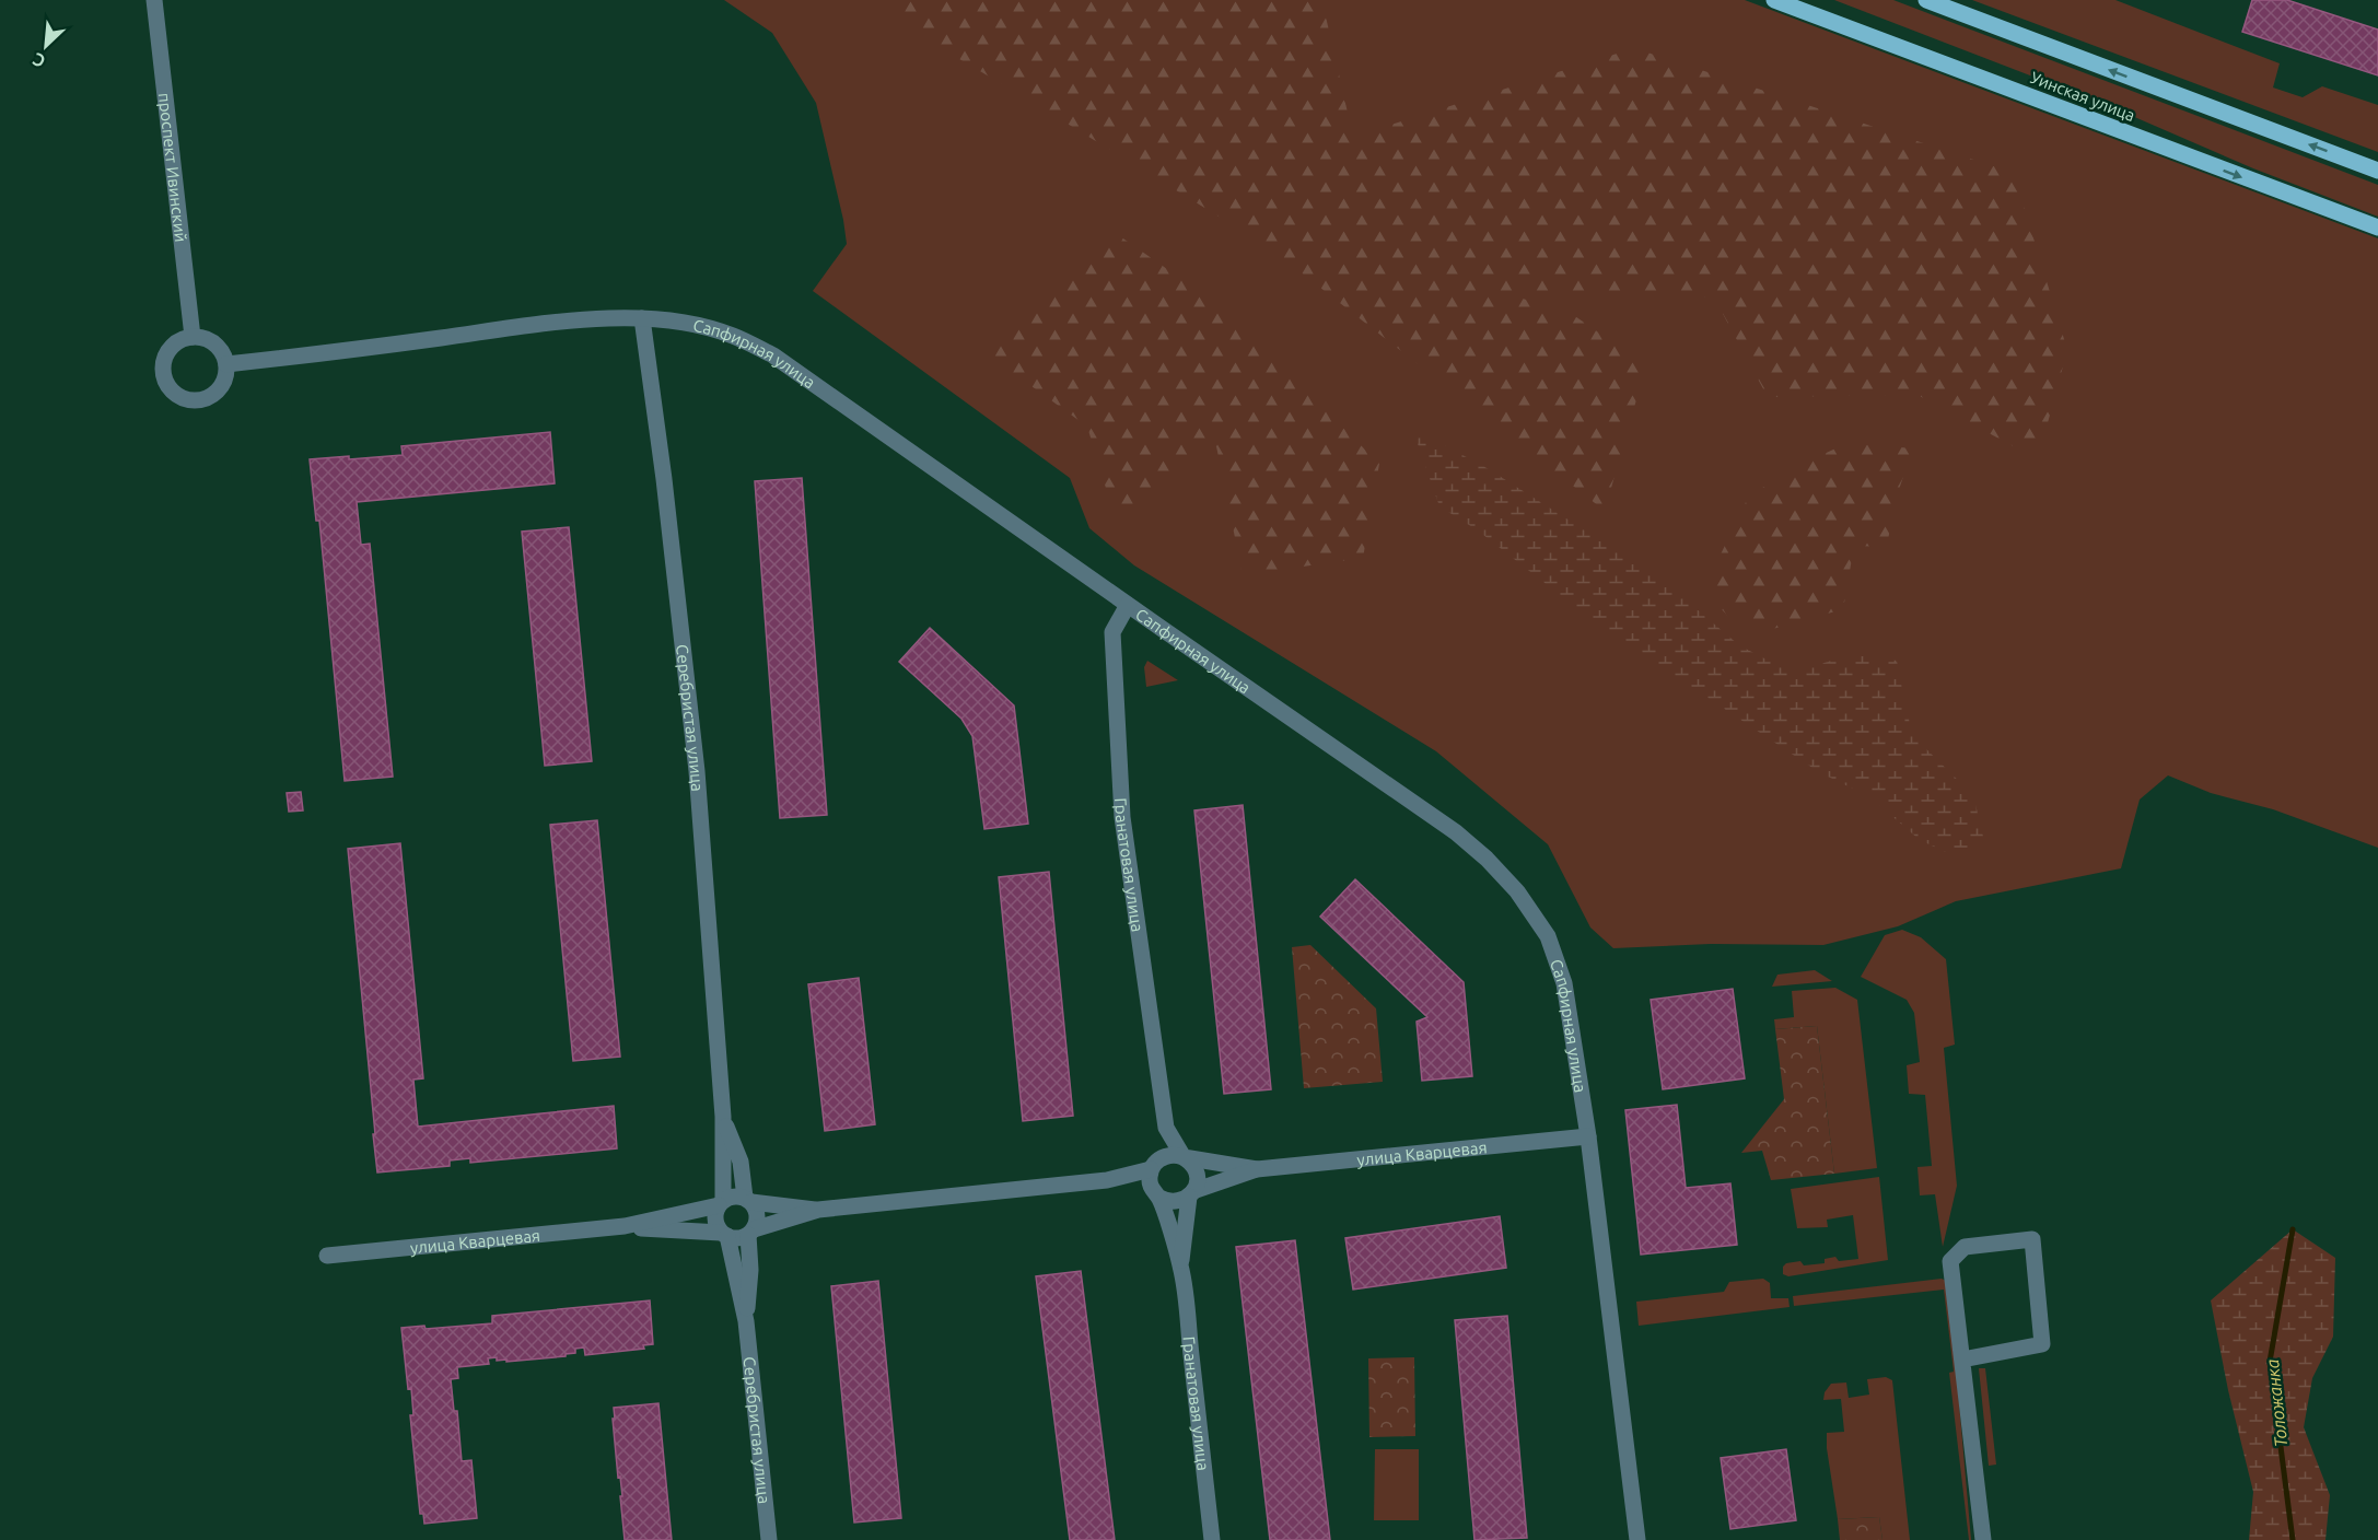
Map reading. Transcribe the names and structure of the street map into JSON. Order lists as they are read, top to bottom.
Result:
{
  "streets": {
    "main road": ["Уинская улица"],
    "street": [
      "проспект Ивинский",
      "Сапфирная улица",
      "Серебристая улица",
      "Гранатовая улица",
      "улица Кварцевая"
    ]
  },
  "crossings": [
    ["проспект Ивинский", "Сапфирная улица"],
    ["Сапфирная улица", "Серебристая улица"],
    ["Сапфирная улица", "Гранатовая улица"],
    ["Сапфирная улица", "улица Кварцевая"]
  ],
  "water": ["Толожанка"],
  "north": "bottom left"
}
